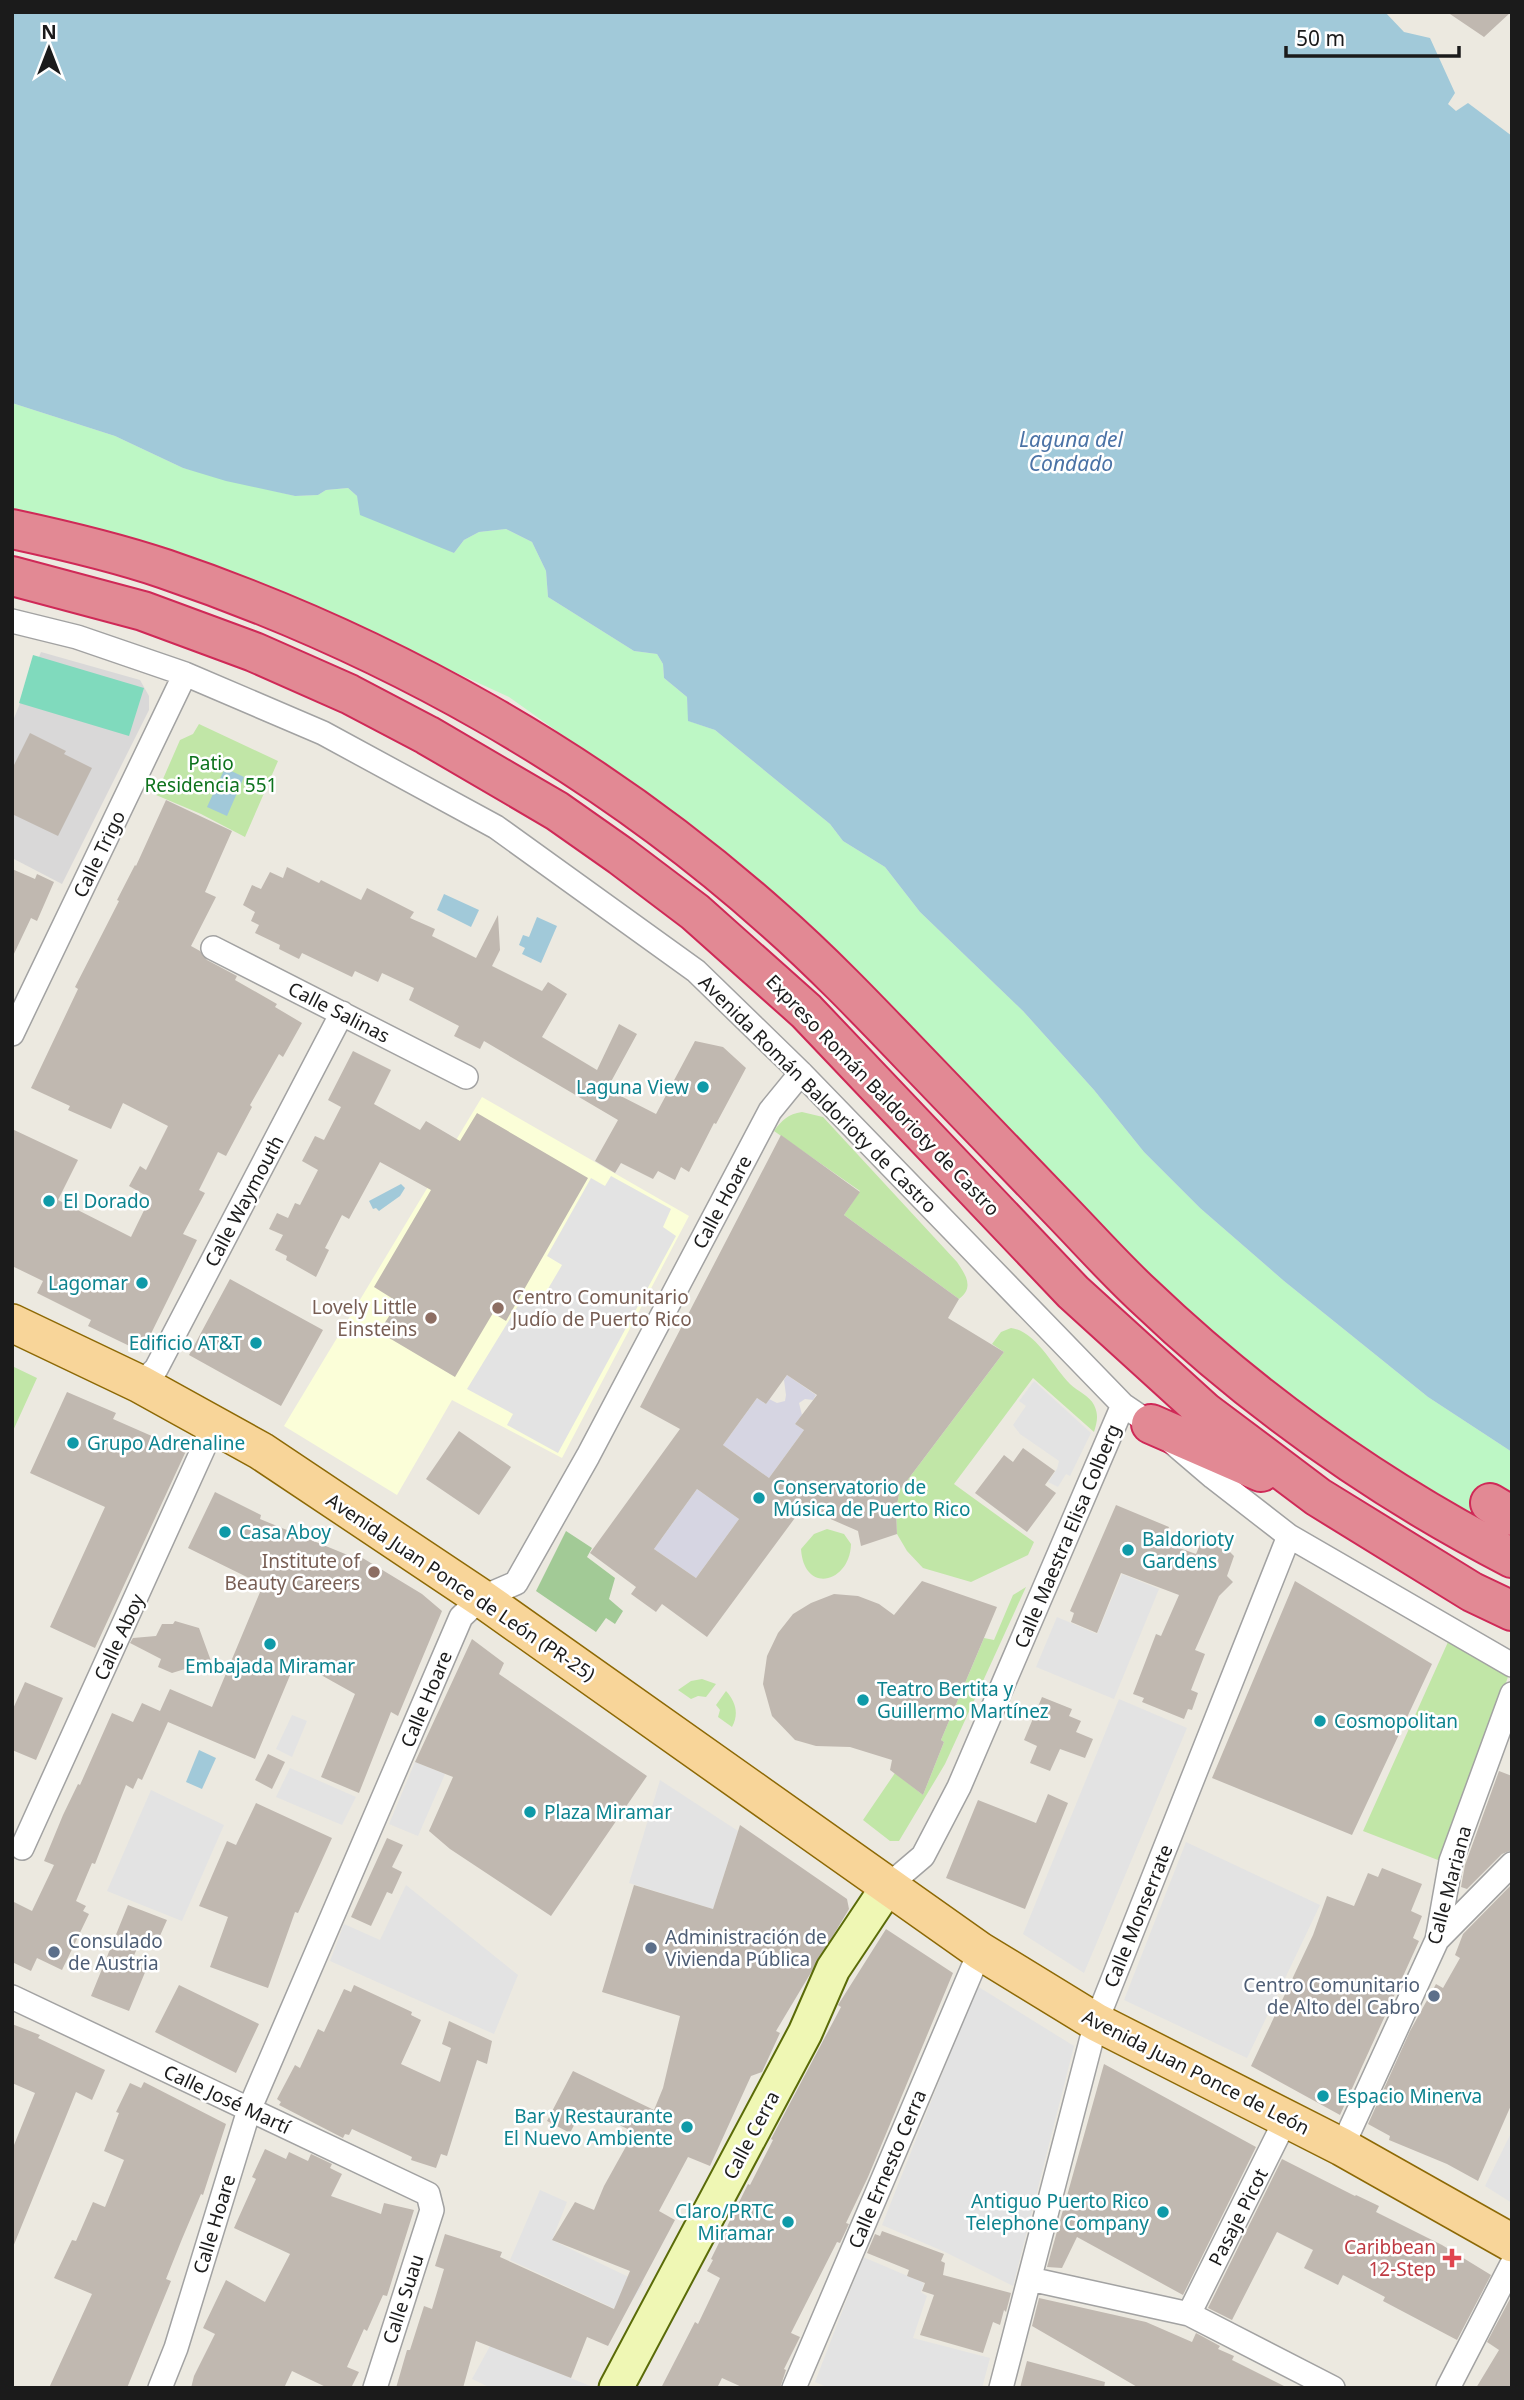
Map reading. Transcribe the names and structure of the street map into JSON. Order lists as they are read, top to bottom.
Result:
{
  "streets": {
    "highway": ["Expreso Román Baldorioty de Castro"],
    "main road": ["Avenida Juan Ponce de León (PR-25)", "Avenida Juan Ponce de León"],
    "street": [
      "Calle Trigo",
      "Calle Salinas",
      "Avenida Román Baldorioty de Castro",
      "Calle Waymouth",
      "Calle Hoare",
      "Calle Maestra Elisa Colberg",
      "Calle Aboy",
      "Calle Mariana",
      "Calle Monserrate",
      "Calle José Martí",
      "Calle Cerra",
      "Calle Ernesto Cerra",
      "Pasaje Picot",
      "Calle Suau"
    ]
  },
  "crossings": [
    ["Calle Trigo", "Avenida Román Baldorioty de Castro"],
    ["Calle Salinas", "Calle Waymouth"],
    ["Avenida Román Baldorioty de Castro", "Calle Hoare"],
    ["Avenida Román Baldorioty de Castro", "Calle Maestra Elisa Colberg"],
    ["Avenida Román Baldorioty de Castro", "Calle Monserrate"],
    ["Calle Waymouth", "Avenida Juan Ponce de León (PR-25)"],
    ["Calle Hoare", "Avenida Juan Ponce de León (PR-25)"],
    ["Calle Hoare", "Calle José Martí"],
    ["Calle Maestra Elisa Colberg", "Avenida Juan Ponce de León (PR-25)"],
    ["Calle Maestra Elisa Colberg", "Avenida Juan Ponce de León"],
    ["Calle Maestra Elisa Colberg", "Calle Cerra"],
    ["Avenida Juan Ponce de León (PR-25)", "Calle Aboy"],
    ["Avenida Juan Ponce de León (PR-25)", "Avenida Juan Ponce de León"],
    ["Avenida Juan Ponce de León (PR-25)", "Calle Cerra"],
    ["Calle Mariana", "Avenida Juan Ponce de León"],
    ["Calle Monserrate", "Avenida Juan Ponce de León"],
    ["Avenida Juan Ponce de León", "Calle Cerra"],
    ["Avenida Juan Ponce de León", "Calle Ernesto Cerra"],
    ["Avenida Juan Ponce de León", "Pasaje Picot"],
    ["Calle José Martí", "Calle Suau"]
  ],
  "water": ["Laguna del Condado"],
  "parks": ["Patio Residencia 551"],
  "places": {
    "other": [
      "Laguna View",
      "El Dorado",
      "Lagomar",
      "Centro Comunitario Judío de Puerto Rico",
      "Lovely Little Einsteins",
      "Edificio AT&T",
      "Grupo Adrenaline",
      "Conservatorio de Música de Puerto Rico",
      "Casa Aboy",
      "Baldorioty Gardens",
      "Institute of Beauty Careers",
      "Embajada Miramar",
      "Teatro Bertita y Guillermo Martínez",
      "Cosmopolitan",
      "Plaza Miramar",
      "Administración de Vivienda Pública",
      "Consulado de Austria",
      "Centro Comunitario de Alto del Cabro",
      "Espacio Minerva",
      "Bar y Restaurante El Nuevo Ambiente",
      "Antiguo Puerto Rico Telephone Company",
      "Claro/PRTC Miramar"
    ],
    "health": ["Caribbean 12-Step"]
  },
  "scale_bar": "50 m",
  "north": "top"
}
